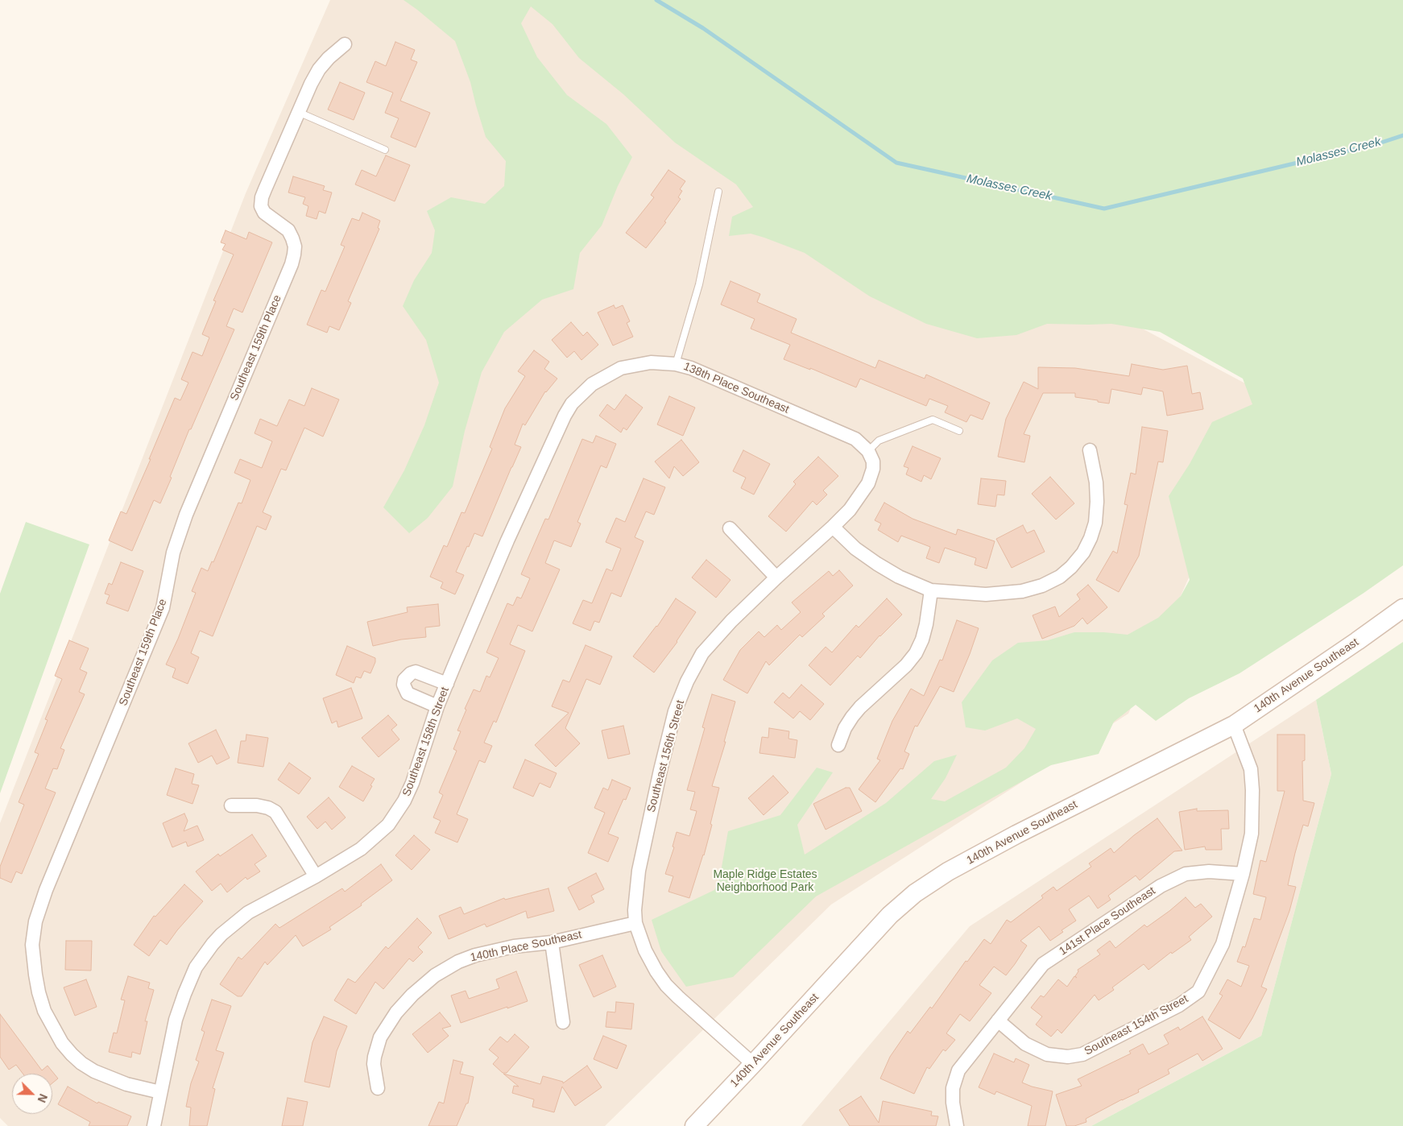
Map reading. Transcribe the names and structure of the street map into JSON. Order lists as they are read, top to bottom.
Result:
{
  "streets": {
    "main road": ["140th Avenue Southeast"],
    "street": [
      "Southeast 159th Place",
      "138th Place Southeast",
      "Southeast 158th Street",
      "Southeast 156th Street",
      "141st Place Southeast",
      "140th Place Southeast",
      "Southeast 154th Street"
    ]
  },
  "crossings": [
    ["Southeast 159th Place", "Southeast 158th Street"],
    ["138th Place Southeast", "Southeast 158th Street"],
    ["138th Place Southeast", "Southeast 156th Street"],
    ["140th Avenue Southeast", "Southeast 156th Street"],
    ["140th Avenue Southeast", "Southeast 154th Street"],
    ["Southeast 156th Street", "140th Place Southeast"],
    ["141st Place Southeast", "Southeast 154th Street"]
  ],
  "water": ["Molasses Creek"],
  "parks": ["Maple Ridge Estates Neighborhood Park"],
  "north": "bottom right"
}
